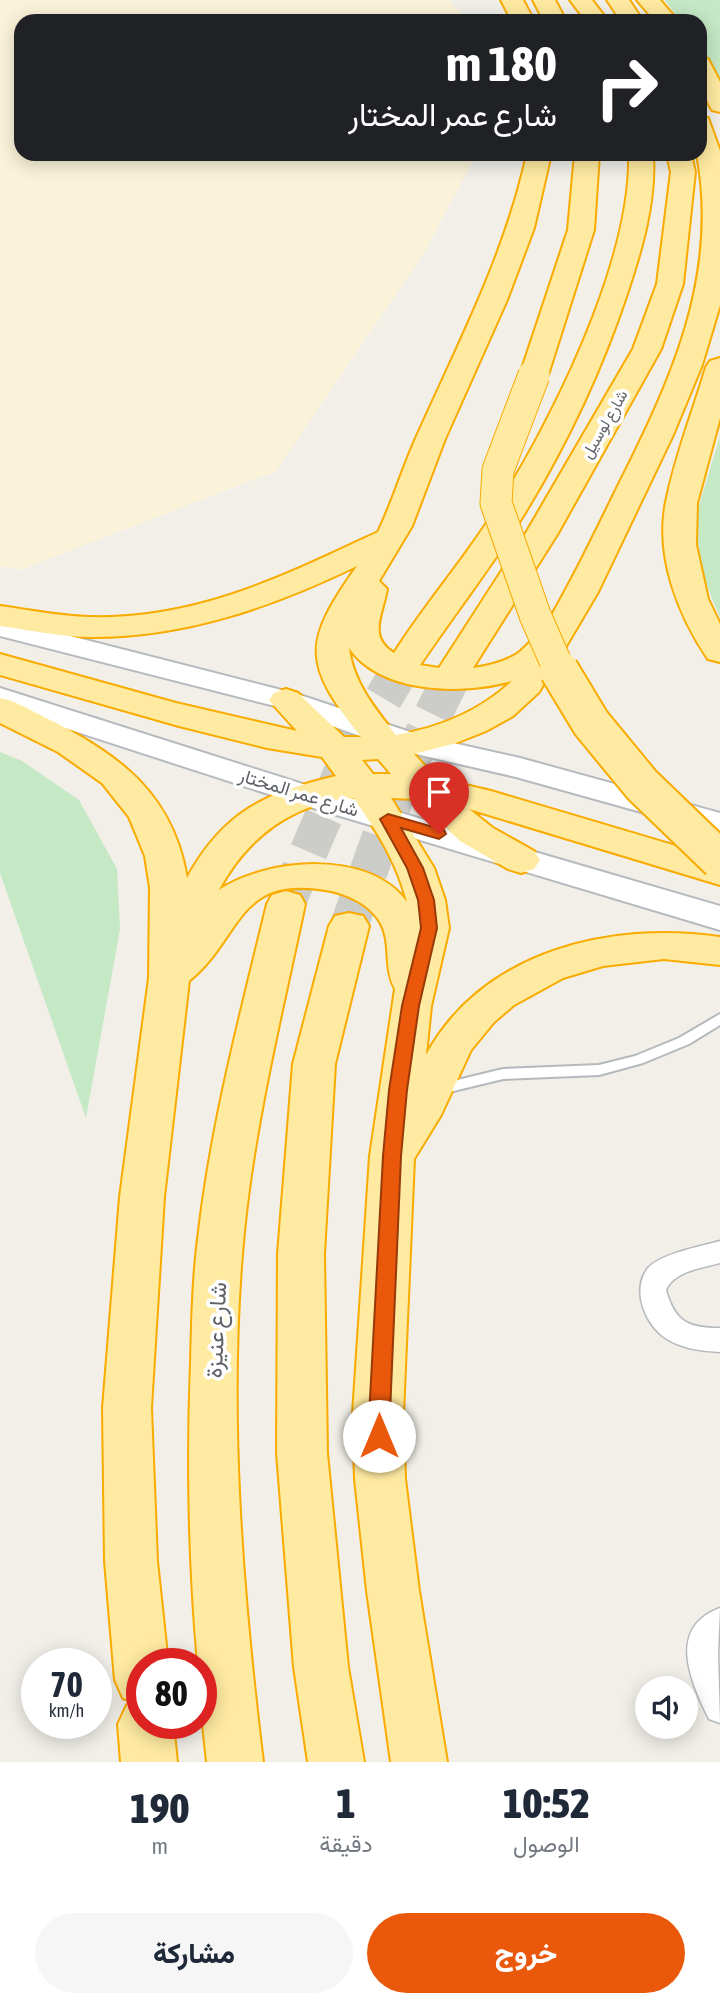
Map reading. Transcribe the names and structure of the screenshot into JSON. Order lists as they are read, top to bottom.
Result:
{
  "streets": {
    "highway": ["شارع لوسيل", "شارع عنيزة"],
    "main road": ["شارع عمر المختار"]
  },
  "page": {
    "turn": ["180 m", "شارع عمر المختار"],
    "speed": "70 km/h",
    "limit": "80",
    "eta": [
      "10:52",
      "الوصول",
      "1",
      "دقيقة",
      "190",
      "m"
    ],
    "buttons": ["خروج", "مشاركة"]
  }
}
